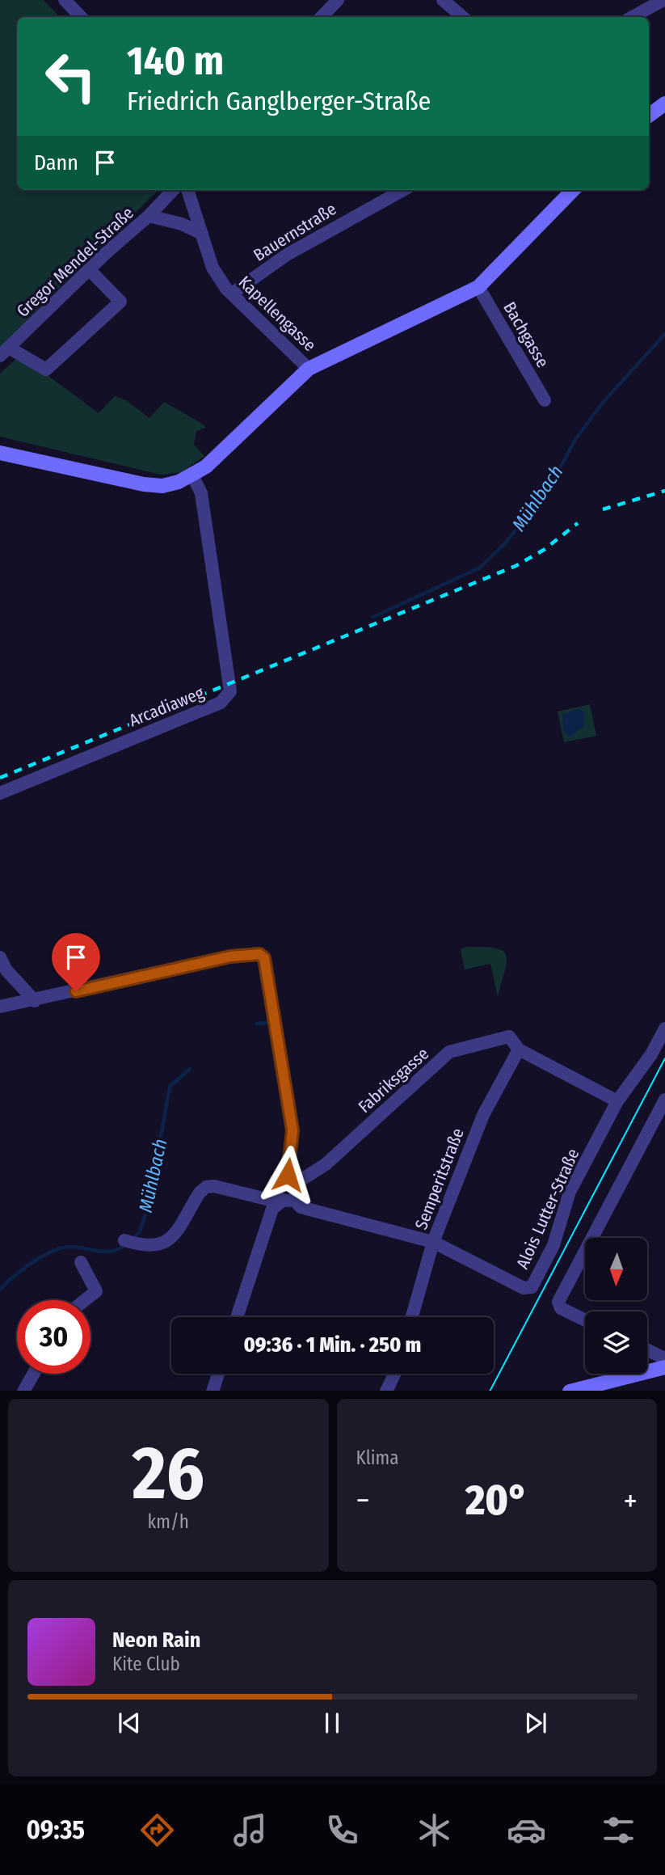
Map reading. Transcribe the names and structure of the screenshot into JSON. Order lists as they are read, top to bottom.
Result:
{
  "streets": {
    "street": [
      "Bauernstraße",
      "Gregor Mendel-Straße",
      "Kapellengasse",
      "Bachgasse",
      "Arcadiaweg",
      "Fabriksgasse",
      "Semperitstraße",
      "Alois Lutter-Straße"
    ]
  },
  "crossings": [
    ["Bauernstraße", "Kapellengasse"],
    ["Gregor Mendel-Straße", "Kapellengasse"],
    ["Fabriksgasse", "Semperitstraße"],
    ["Semperitstraße", "Alois Lutter-Straße"]
  ],
  "water": ["Mühlbach"],
  "north": "bottom",
  "page": {
    "turn": ["140 m", "Friedrich Ganglberger-Straße"],
    "then": "Dann",
    "limit": "30",
    "trip": "09:36 · 1 Min. · 250 m",
    "tile": [
      ["26", "km/h"],
      "Klima"
    ],
    "heat": ["−", "20°", "+"],
    "song": ["Neon Rain", "Kite Club"],
    "tabs": "09:35"
  }
}
